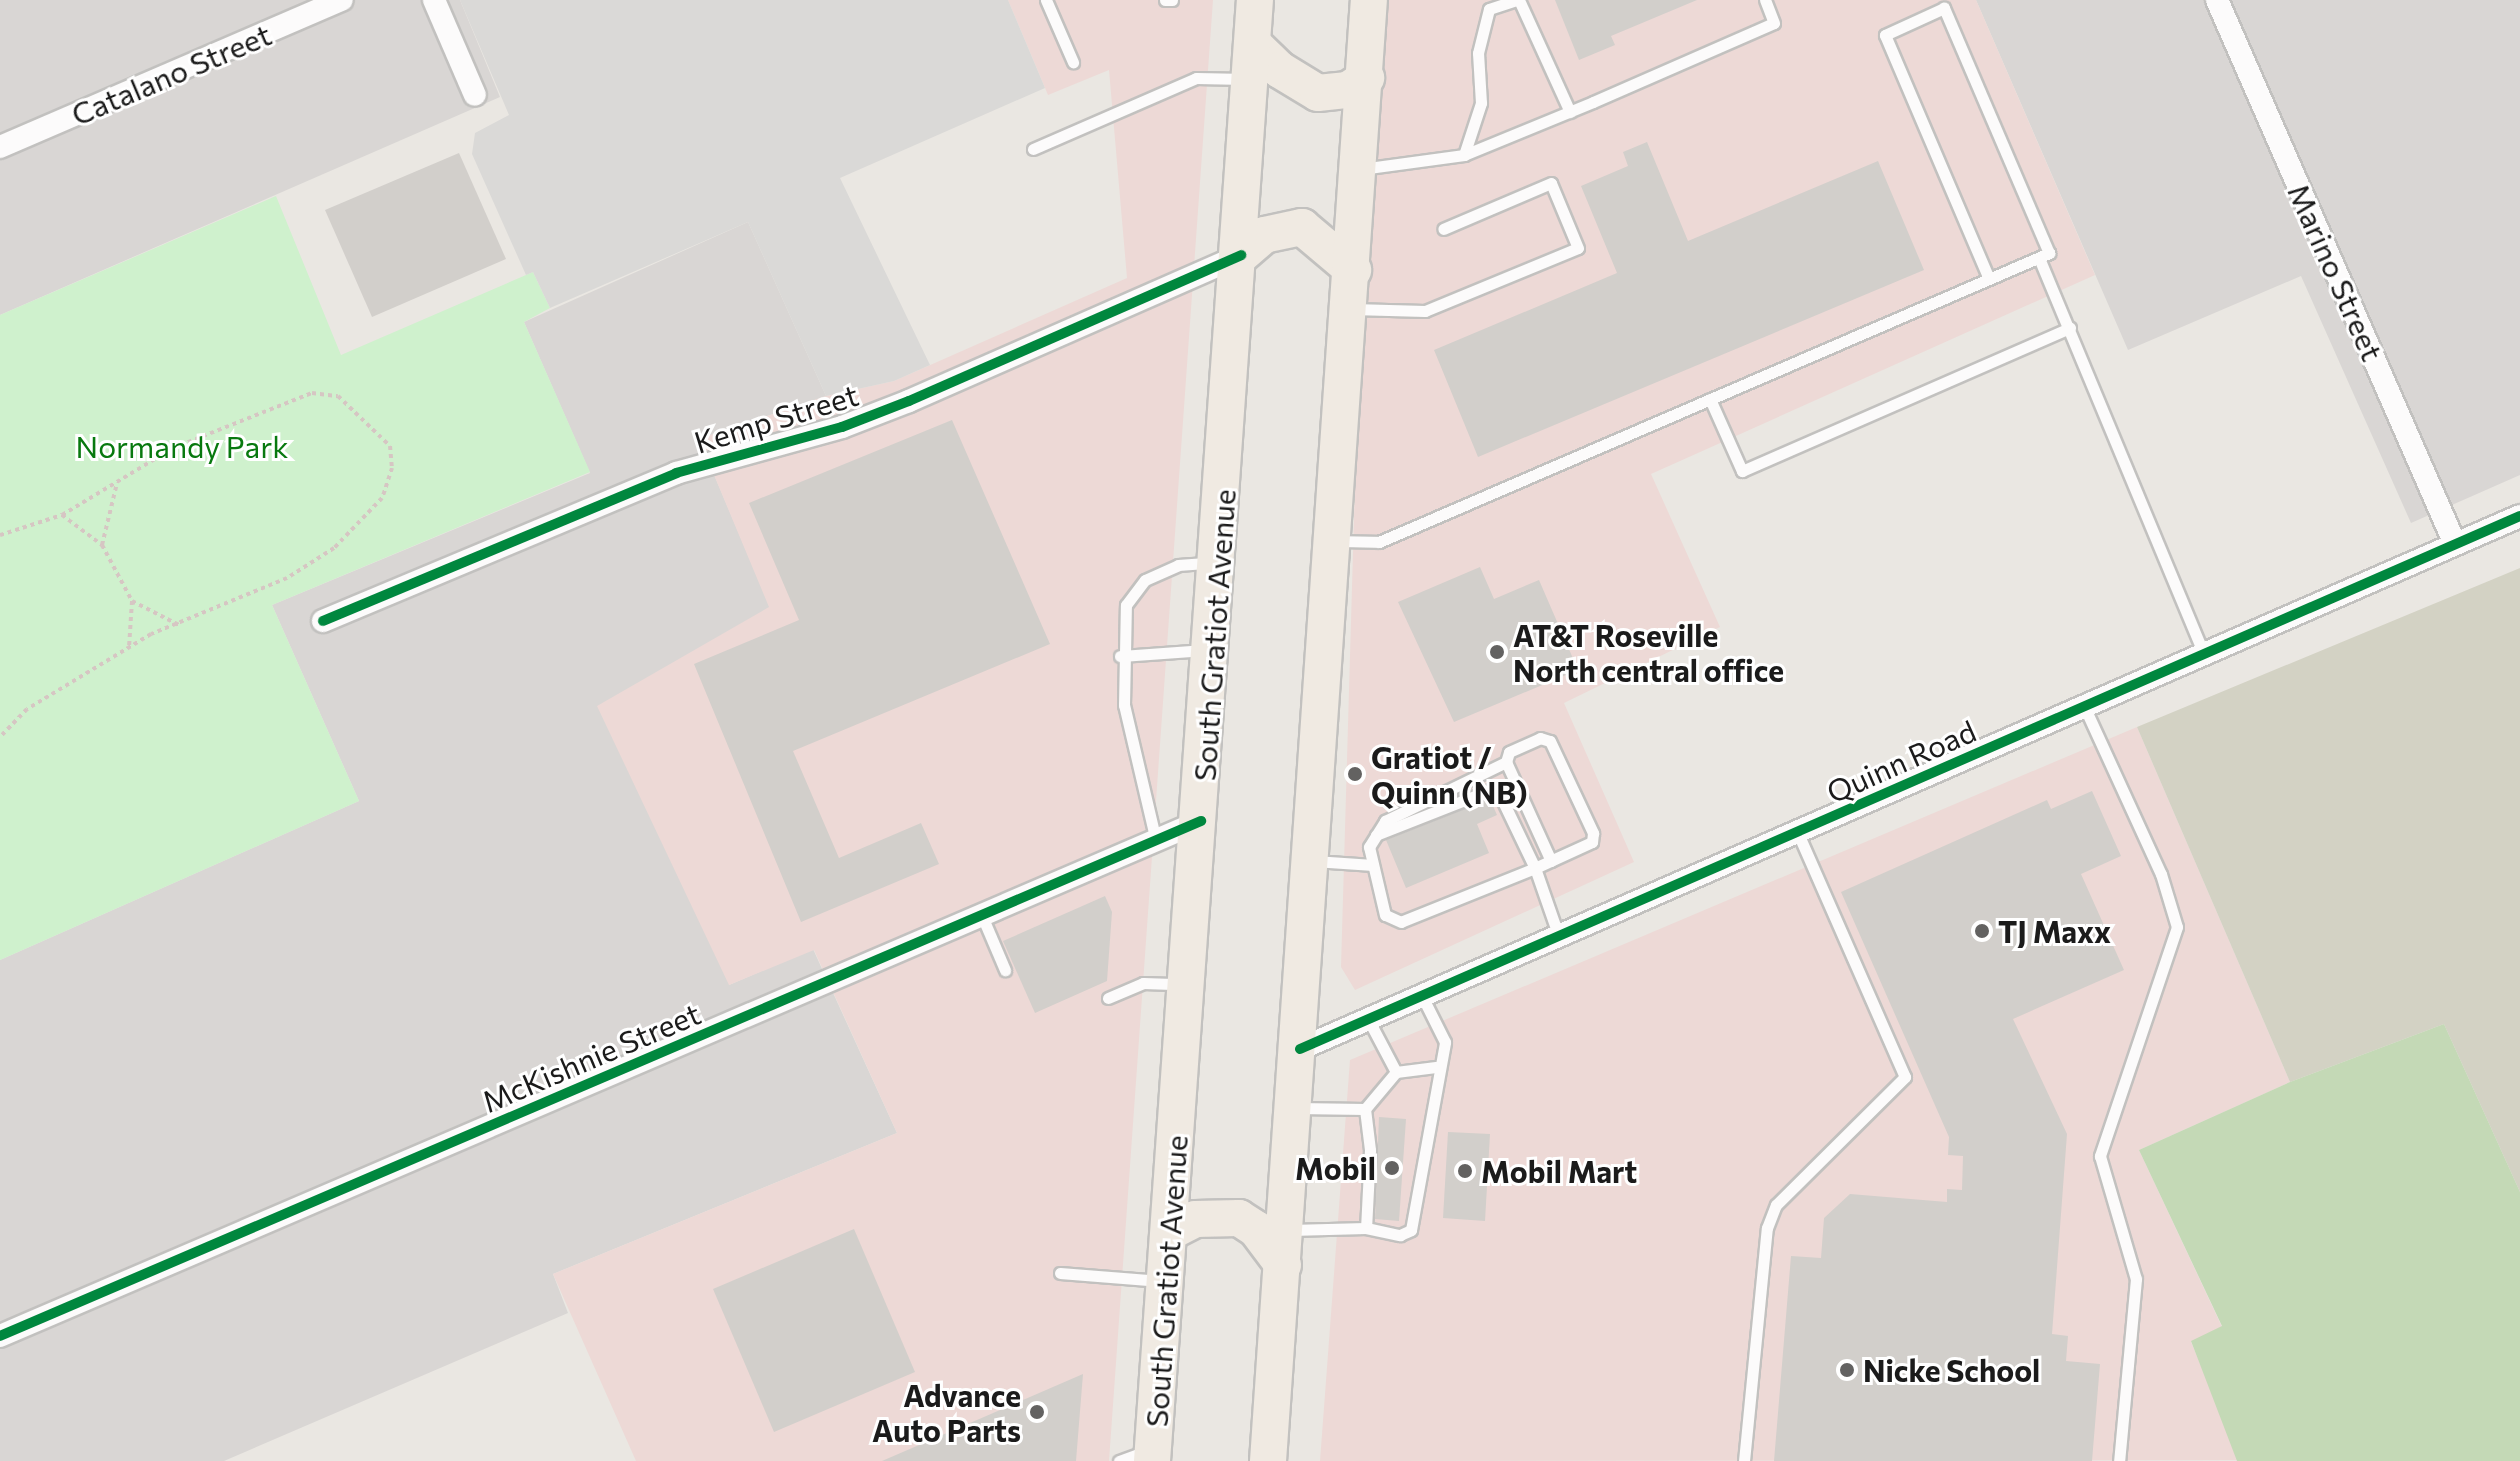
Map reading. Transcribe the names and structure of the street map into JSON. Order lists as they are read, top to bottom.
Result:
{
  "streets": {
    "main road": ["South Gratiot Avenue"],
    "street": [
      "Catalano Street",
      "Marino Street",
      "Kemp Street",
      "Quinn Road",
      "McKishnie Street"
    ]
  },
  "crossings": [
    ["Marino Street", "Quinn Road"],
    ["Kemp Street", "South Gratiot Avenue"],
    ["South Gratiot Avenue", "McKishnie Street"]
  ],
  "parks": ["Normandy Park"],
  "places": [
    "AT&T Roseville North central office",
    "Gratiot / Quinn (NB)",
    "TJ Maxx",
    "Mobil",
    "Mobil Mart",
    "Nicke School",
    "Advance Auto Parts"
  ]
}
